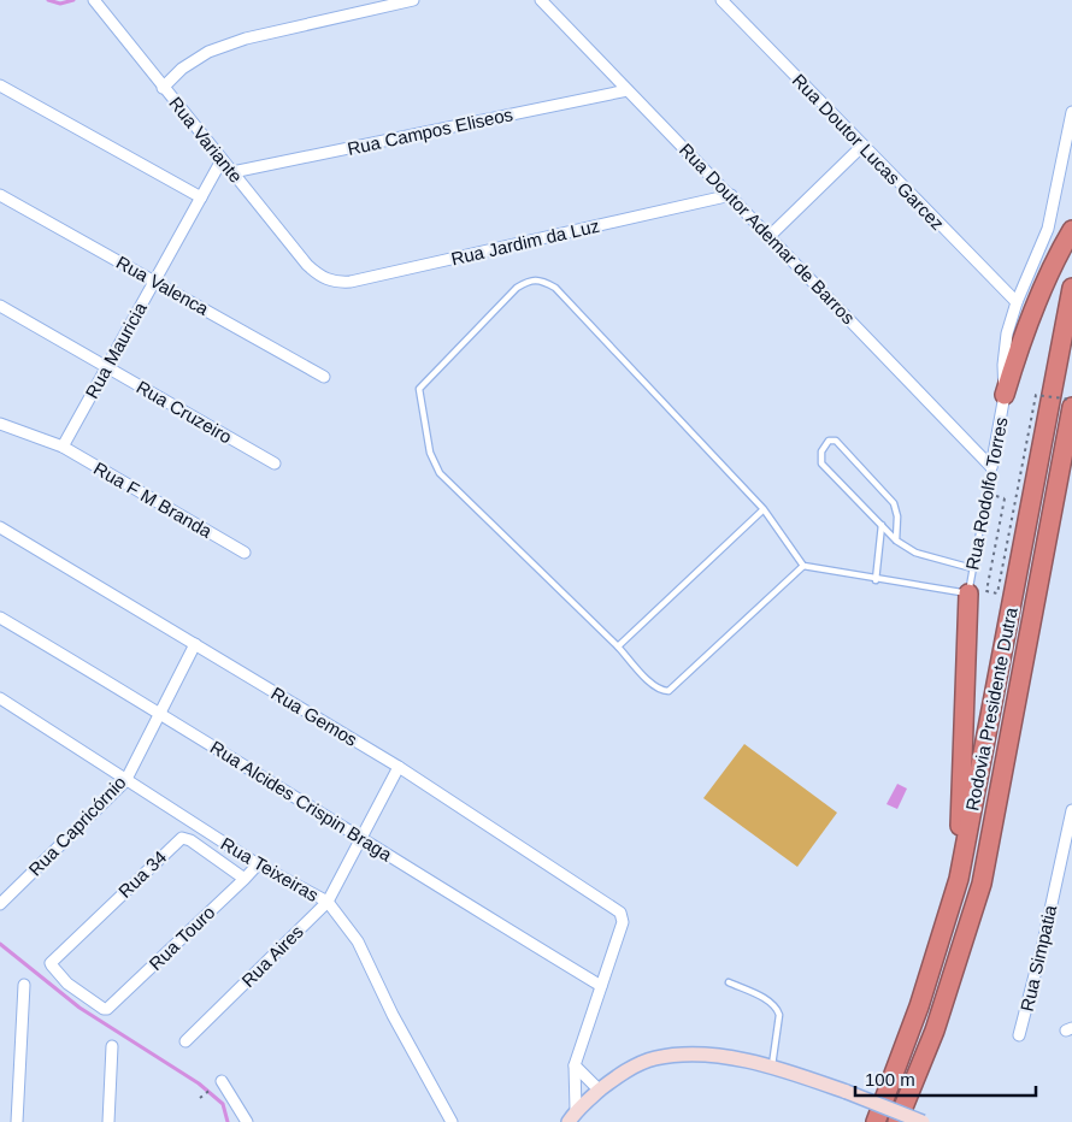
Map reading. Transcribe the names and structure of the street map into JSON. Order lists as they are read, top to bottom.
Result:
{
  "streets": {
    "highway": ["Rodovia Presidente Dutra"],
    "street": [
      "Rua Campos Eliseos",
      "Rua Variante",
      "Rua Doutor Lucas Garcez",
      "Rua Doutor Ademar de Barros",
      "Rua Jardim da Luz",
      "Rua Valenca",
      "Rua Mauricia",
      "Rua Cruzeiro",
      "Rua Rodolfo Torres",
      "Rua F M Branda",
      "Rua Gemos",
      "Rua Alcides Crispin Braga",
      "Rua Capricórnio",
      "Rua Teixeiras",
      "Rua 34",
      "Rua Touro",
      "Rua Aires",
      "Rua Simpatia"
    ]
  },
  "crossings": [
    ["Rua Campos Eliseos", "Rua Variante"],
    ["Rua Campos Eliseos", "Rua Doutor Ademar de Barros"],
    ["Rua Variante", "Rua Jardim da Luz"],
    ["Rua Variante", "Rua Mauricia"],
    ["Rua Doutor Lucas Garcez", "Rua Rodolfo Torres"],
    ["Rua Doutor Ademar de Barros", "Rua Jardim da Luz"],
    ["Rua Doutor Ademar de Barros", "Rua Rodolfo Torres"],
    ["Rua Valenca", "Rua Mauricia"],
    ["Rua Mauricia", "Rua Cruzeiro"],
    ["Rua Mauricia", "Rua F M Branda"],
    ["Rua Gemos", "Rua Alcides Crispin Braga"],
    ["Rua Gemos", "Rua Capricórnio"],
    ["Rua Gemos", "Rua Aires"],
    ["Rua Alcides Crispin Braga", "Rua Capricórnio"],
    ["Rua Alcides Crispin Braga", "Rua Aires"],
    ["Rua Capricórnio", "Rua Teixeiras"],
    ["Rua Teixeiras", "Rua Touro"],
    ["Rua Teixeiras", "Rua Aires"],
    ["Rua 34", "Rua Touro"]
  ],
  "scale_bar": "100 m"
}
